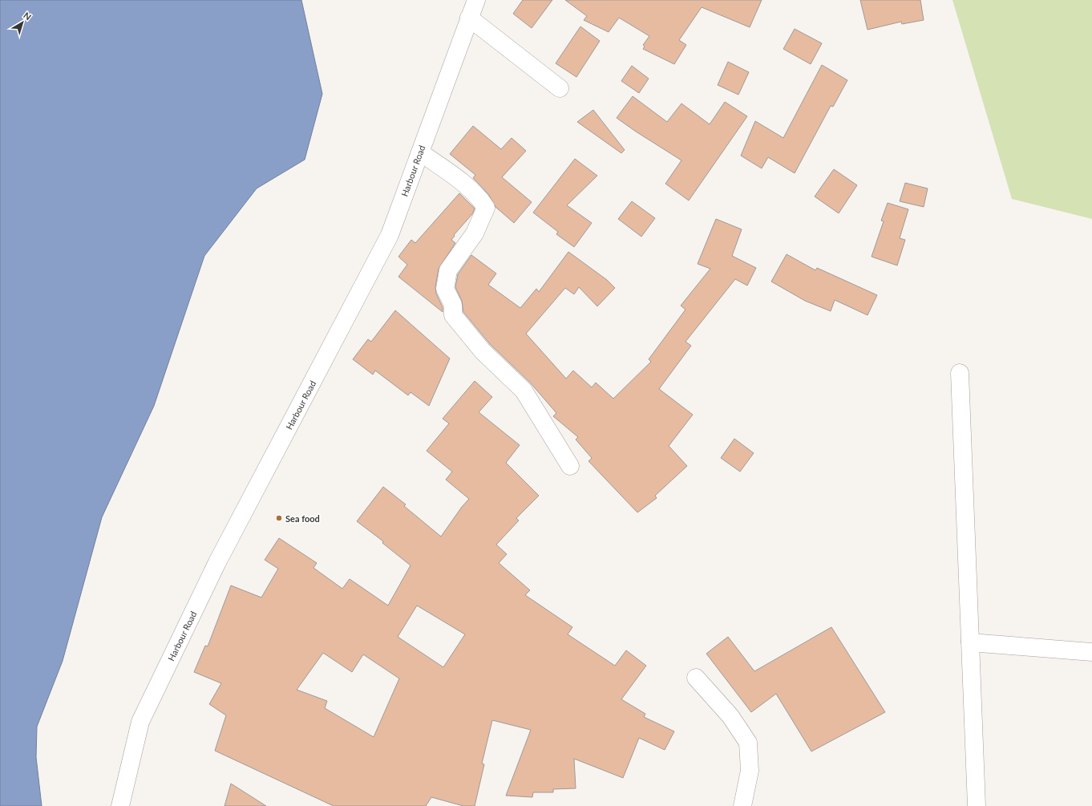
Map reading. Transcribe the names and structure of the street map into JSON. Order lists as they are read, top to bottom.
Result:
{
  "streets": {
    "street": ["Harbour Road"]
  },
  "places": ["Sea food"],
  "north": "top right"
}
